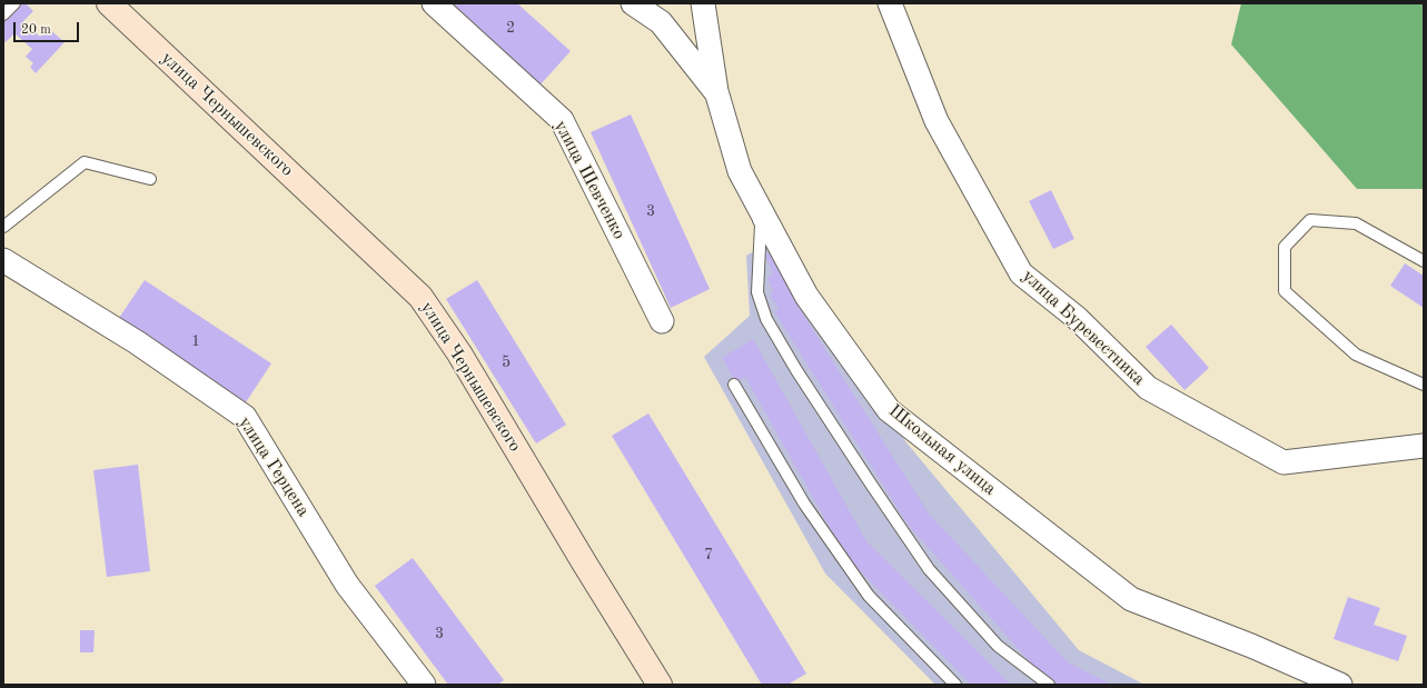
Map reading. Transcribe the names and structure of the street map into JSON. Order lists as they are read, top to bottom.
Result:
{
  "streets": {
    "main road": ["улица Чернышевского"],
    "street": [
      "улица Шевченко",
      "улица Буревестника",
      "Школьная улица",
      "улица Герцена"
    ]
  },
  "house_numbers": [
    "2",
    "3",
    "1",
    "5",
    "7",
    "3"
  ],
  "scale_bar": "20 m"
}
